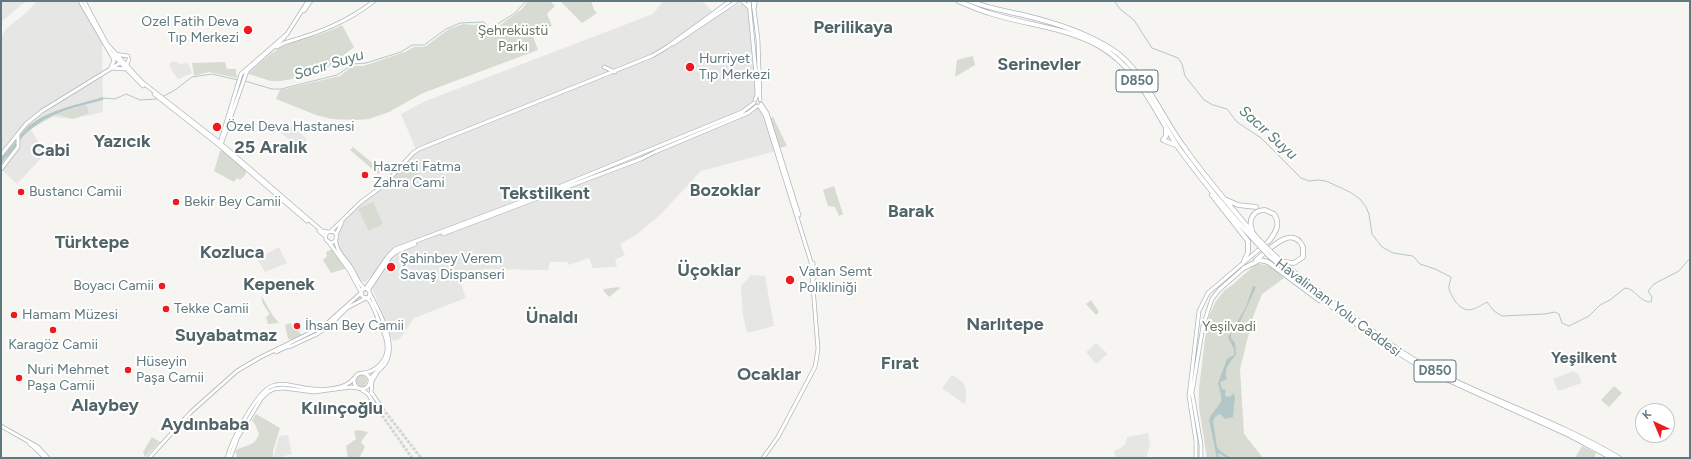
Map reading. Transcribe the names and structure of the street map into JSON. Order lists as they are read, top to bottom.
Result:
{
  "streets": {
    "highway": ["D850", "Havalimanı Yolu Caddesi"]
  },
  "districts": [
    "Perilikaya",
    "Serinevler",
    "Yazıcık",
    "25 Aralık",
    "Cabi",
    "Bozoklar",
    "Tekstilkent",
    "Barak",
    "Türktepe",
    "Kozluca",
    "Üçoklar",
    "Kepenek",
    "Ünaldı",
    "Narlıtepe",
    "Suyabatmaz",
    "Yeşilkent",
    "Fırat",
    "Ocaklar",
    "Alaybey",
    "Kılınçoğlu",
    "Aydınbaba"
  ],
  "water": ["Sacır Suyu"],
  "parks": ["Şehreküstü Parkı", "Yeşilvadi"],
  "places": [
    "Ozel Fatih Deva Tıp Merkezi",
    "Hurriyet Tıp Merkezi",
    "Özel Deva Hastanesi",
    "Hazreti Fatma Zahra Cami",
    "Bustancı Camii",
    "Bekir Bey Camii",
    "Şahinbey Verem Savaş Dispanseri",
    "Vatan Semt Polikliniği",
    "Boyacı Camii",
    "Tekke Camii",
    "Hamam Müzesi",
    "İhsan Bey Camii",
    "Karagöz Camii",
    "Hüseyin Paşa Camii",
    "Nuri Mehmet Paşa Camii"
  ],
  "north": "top left"
}
